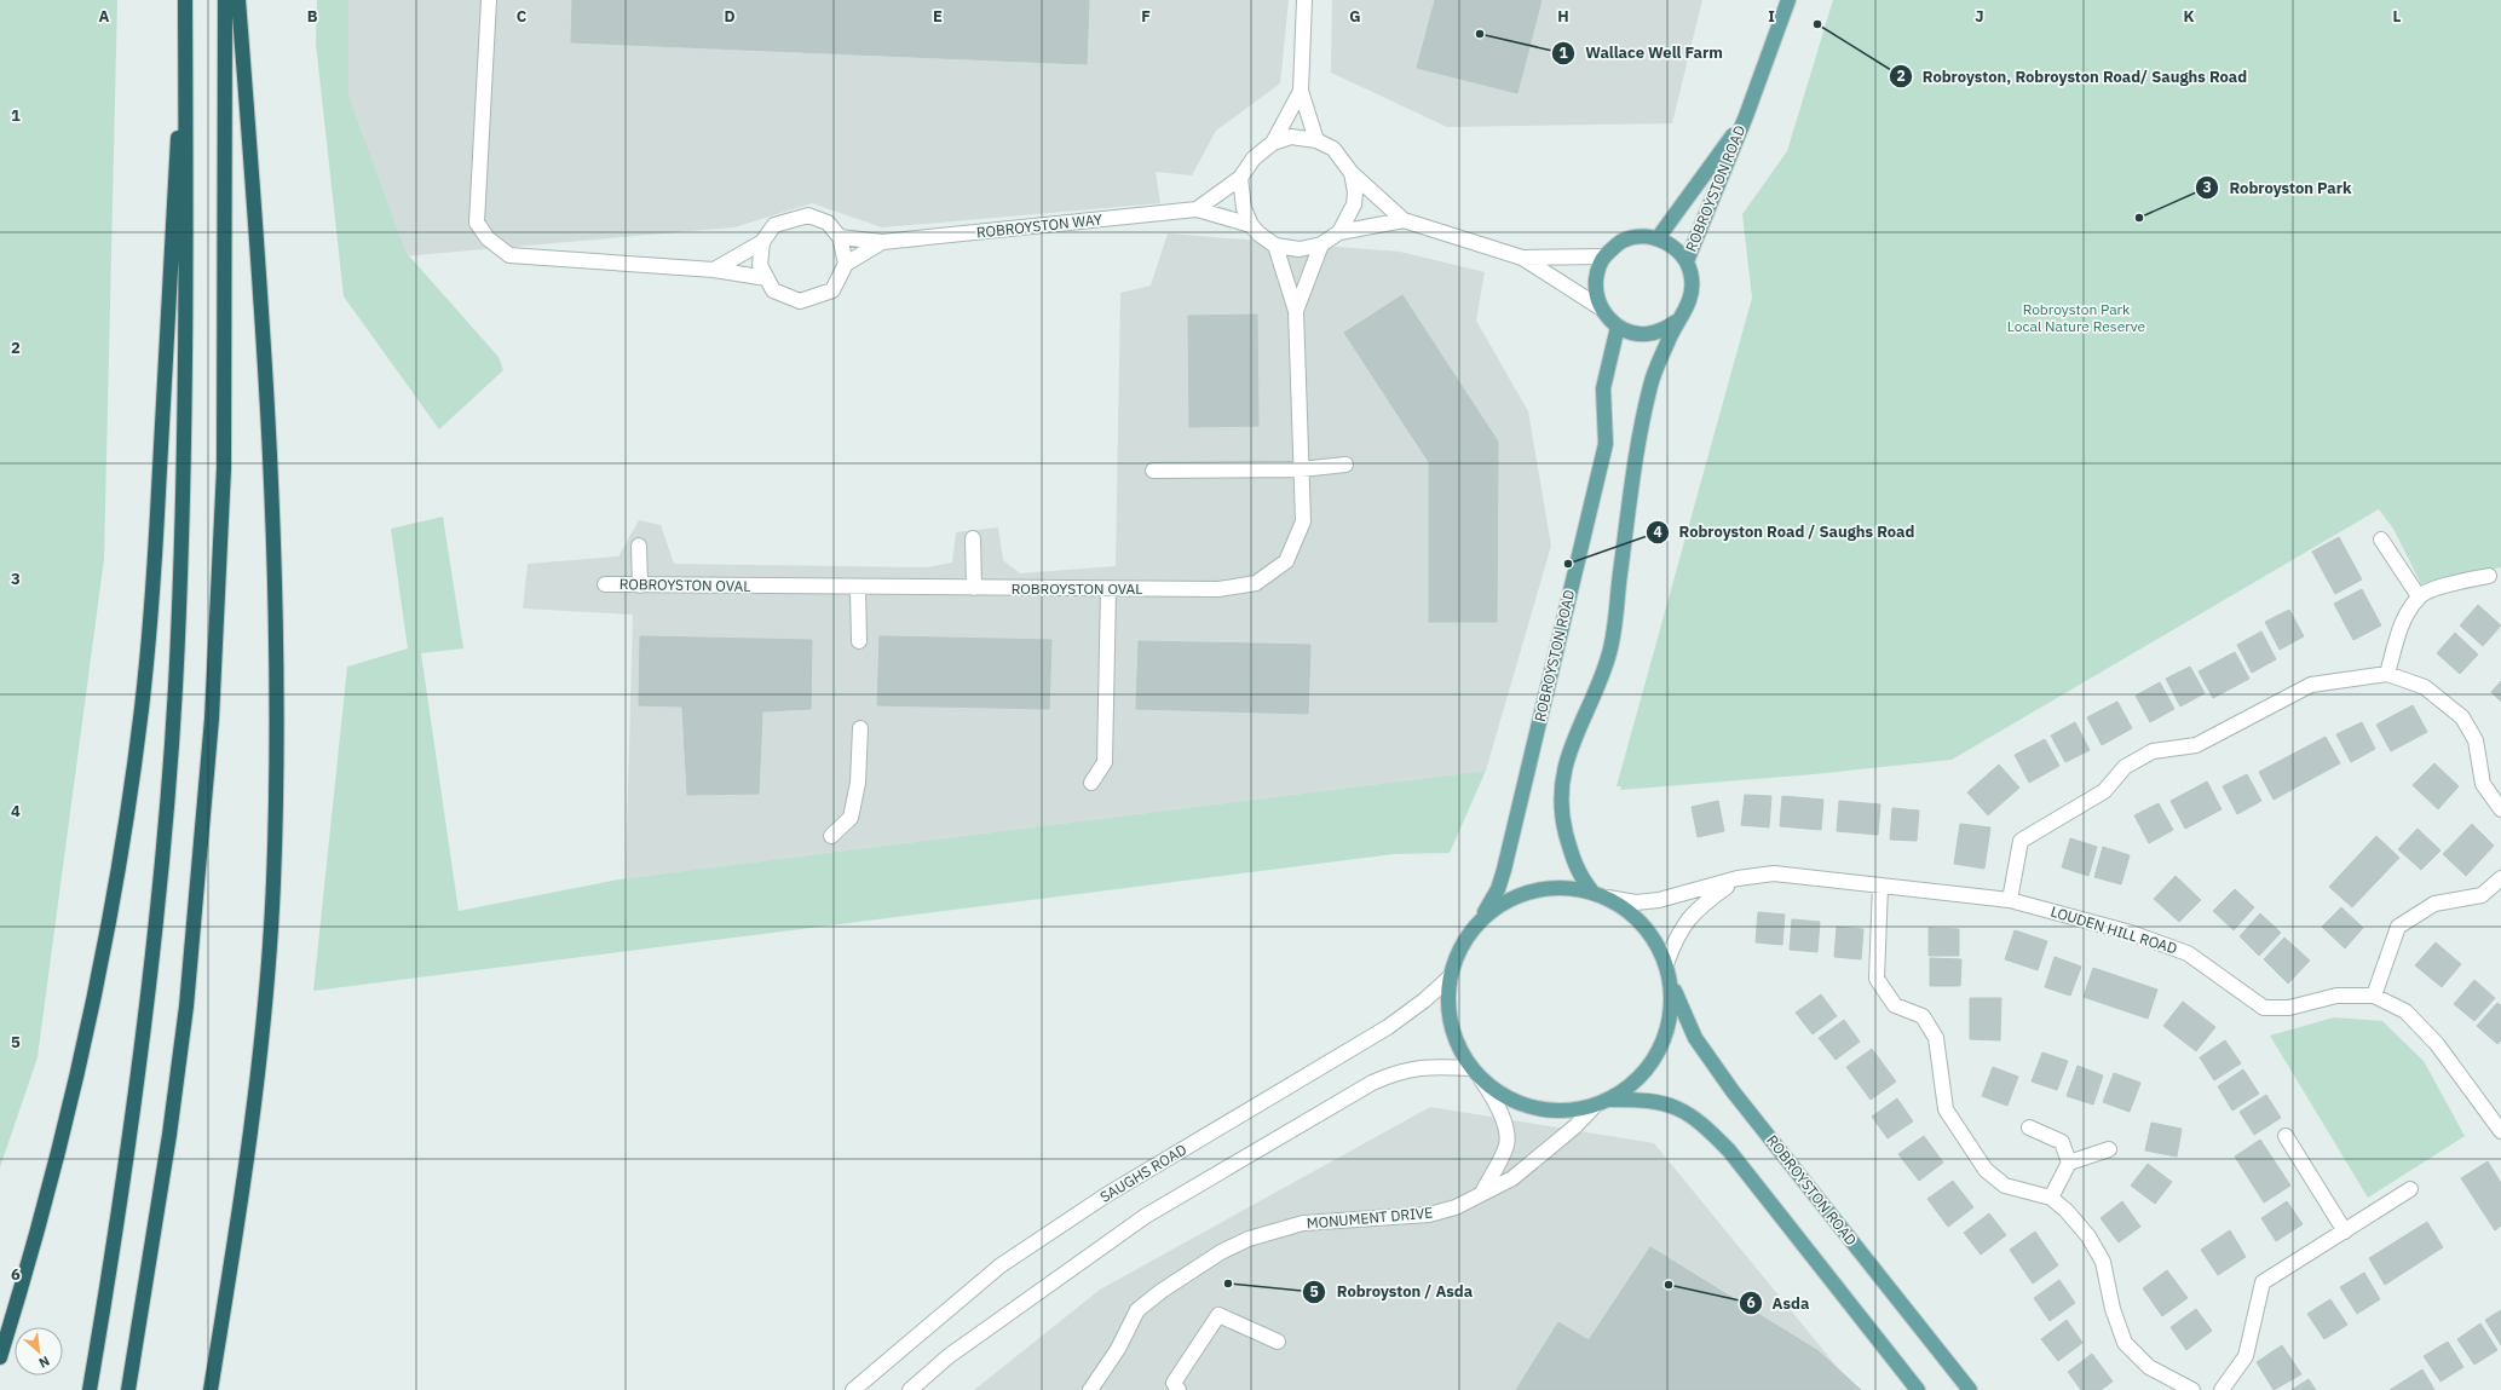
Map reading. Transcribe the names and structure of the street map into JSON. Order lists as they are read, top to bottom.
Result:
{
  "streets": {
    "main road": ["ROBROYSTON ROAD"],
    "street": [
      "ROBROYSTON WAY",
      "ROBROYSTON OVAL",
      "LOUDEN HILL ROAD",
      "SAUGHS ROAD",
      "MONUMENT DRIVE"
    ]
  },
  "parks": ["Robroyston Park Local Nature Reserve"],
  "places": [
    "Robroyston, Robroyston Road/ Saughs Road",
    "Wallace Well Farm",
    "Robroyston Park",
    "Robroyston Road / Saughs Road",
    "Robroyston / Asda",
    "Asda"
  ],
  "north": "bottom right",
  "grid": {
    "columns": [
      "A",
      "B",
      "C",
      "D",
      "E",
      "F",
      "G",
      "H",
      "I",
      "J",
      "K",
      "L"
    ],
    "rows": [
      "1",
      "2",
      "3",
      "4",
      "5",
      "6"
    ]
  }
}
